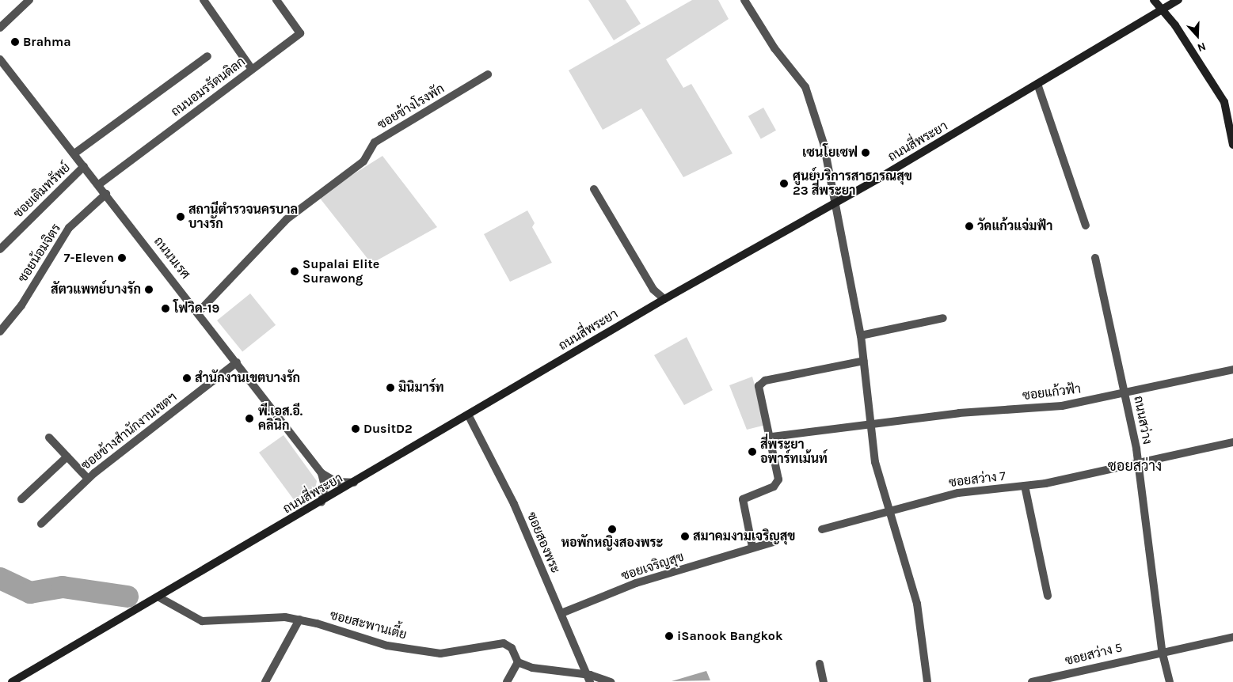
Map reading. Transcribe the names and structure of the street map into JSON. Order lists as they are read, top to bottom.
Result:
{
  "streets": {
    "main road": ["ถนนสี่พระยา"],
    "street": [
      "ถนนอมรรัตนดิลก",
      "ซอยข้างโรงพัก",
      "ซอยเติมทรัพย์",
      "ซอยน้อมจิตร",
      "ถนนนเรศ",
      "ซอยแก้วฟ้า",
      "ถนนสว่าง",
      "ซอยข้างสำนักงานเขตฯ",
      "ซอยสว่าง 7",
      "ซอยสองพระ",
      "ซอยเจริญสุข",
      "ซอยสะพานเตี้ย",
      "ซอยสว่าง 5"
    ]
  },
  "crossings": [
    ["ถนนอมรรัตนดิลก", "ถนนนเรศ"],
    ["ซอยข้างโรงพัก", "ถนนนเรศ"],
    ["ถนนสี่พระยา", "ถนนนเรศ"],
    ["ถนนสี่พระยา", "ซอยสองพระ"],
    ["ถนนสี่พระยา", "ซอยสะพานเตี้ย"],
    ["ซอยเติมทรัพย์", "ถนนนเรศ"],
    ["ซอยน้อมจิตร", "ถนนนเรศ"],
    ["ถนนนเรศ", "ซอยข้างสำนักงานเขตฯ"],
    ["ซอยแก้วฟ้า", "ถนนสว่าง"],
    ["ถนนสว่าง", "ซอยสว่าง 7"],
    ["ถนนสว่าง", "ซอยสว่าง 5"],
    ["ซอยสองพระ", "ซอยเจริญสุข"]
  ],
  "districts": ["ซอยสว่าง"],
  "places": [
    "Brahma",
    "เซนโยเซฟ",
    "ศูนย์บริการสาธารณสุข 23 สี่พระยา",
    "สถานีตำรวจนครบาล บางรัก",
    "วัดแก้วแจ่มฟ้า",
    "7-Eleven",
    "Supalai Elite Surawong",
    "สัตวแพทย์บางรัก",
    "โฟวิด-19",
    "สำนักงานเขตบางรัก",
    "มินิมาร์ท",
    "พี.เอส.อี. คลินิก",
    "DusitD2",
    "สี่พระยา อพาร์ทเม้นท์",
    "หอพักหญิงสองพระ",
    "สมาคมงามเจริญสุข",
    "iSanook Bangkok"
  ],
  "north": "bottom"
}
